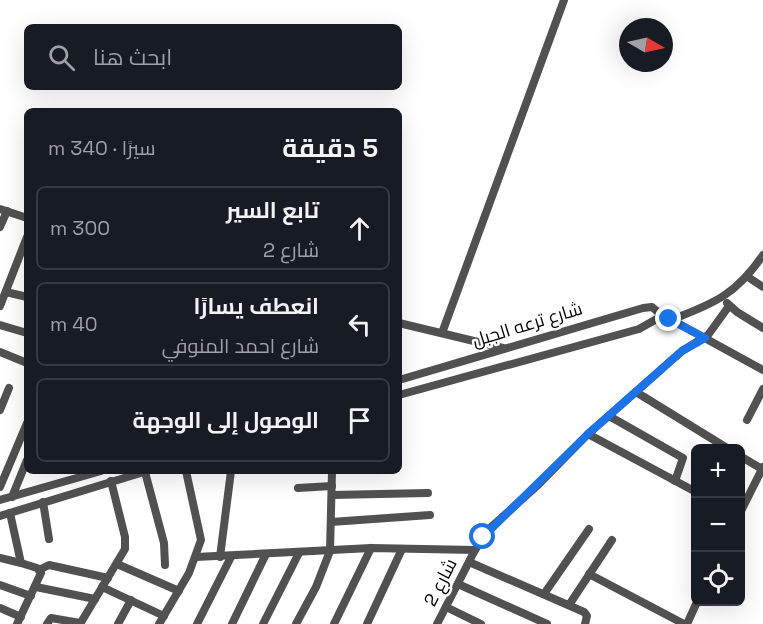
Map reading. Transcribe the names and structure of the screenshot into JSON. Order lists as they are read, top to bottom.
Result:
{
  "streets": {
    "street": ["شارع ترعه الجبل", "شارع 2"]
  },
  "north": "right",
  "page": {
    "search": "ابحث هنا",
    "heading": ["5 دقيقة", "سيرًا · 340 m"],
    "list": [
      ["تابع السير", "شارع 2", "300 m"],
      ["انعطف يسارًا", "شارع احمد المنوفي", "40 m"],
      "الوصول إلى الوجهة"
    ],
    "map_buttons": ["+", "−"]
  }
}
